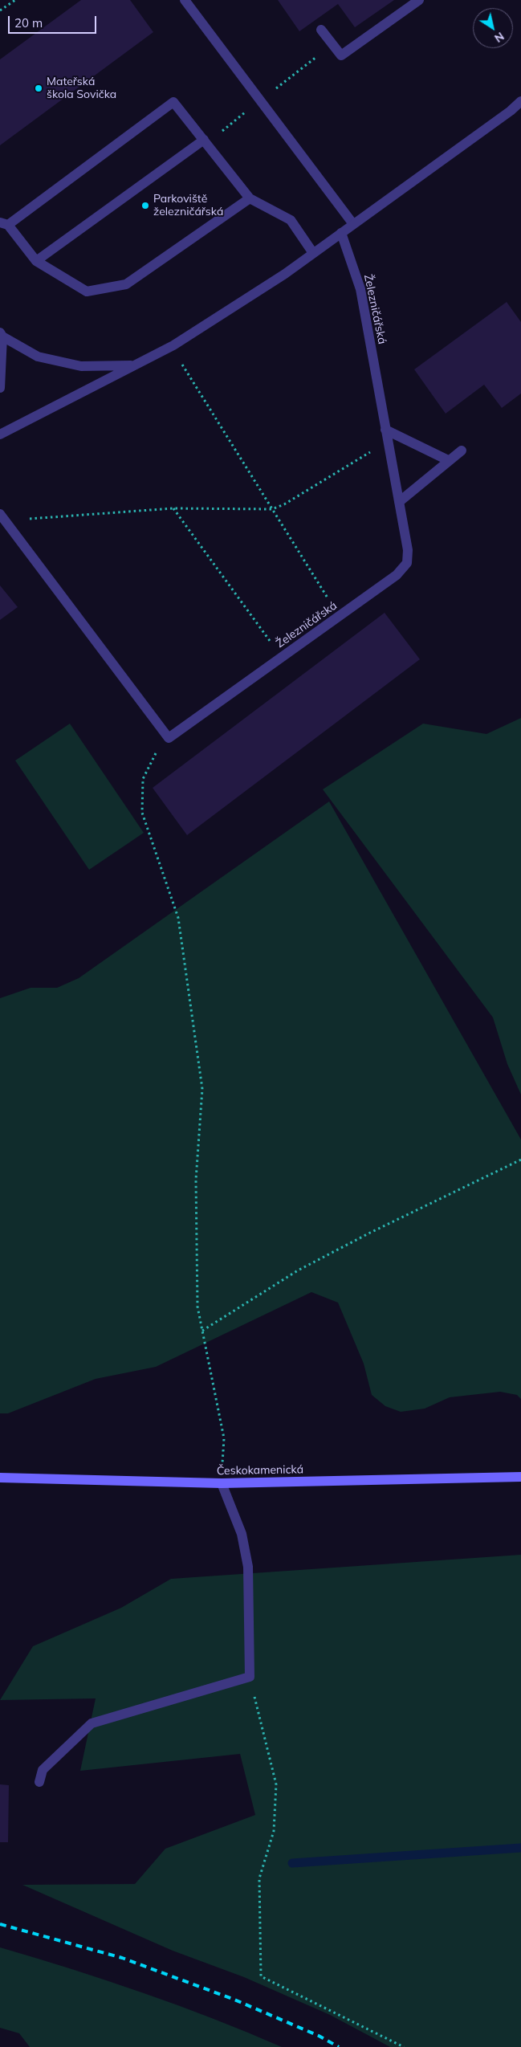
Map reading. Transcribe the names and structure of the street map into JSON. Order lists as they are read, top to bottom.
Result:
{
  "streets": {
    "street": ["Železničářská", "Českokamenická"]
  },
  "places": ["Mateřská škola Sovička", "Parkoviště železničářská"],
  "scale_bar": "20 m",
  "north": "bottom right"
}
